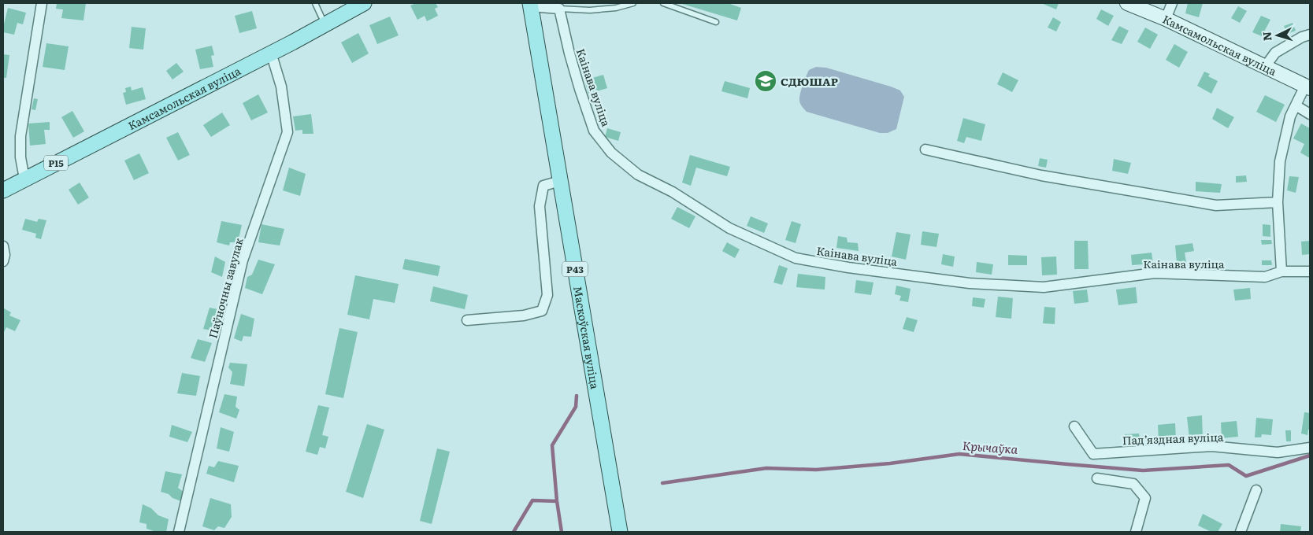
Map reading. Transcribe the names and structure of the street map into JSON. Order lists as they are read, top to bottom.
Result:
{
  "streets": {
    "main road": [
      "Камсамольская вуліца",
      "Р15",
      "Р43",
      "Маскоўская вуліца"
    ],
    "street": ["Каінава вуліца", "Паўночны завулак", "Падʼяздная вуліца"]
  },
  "crossings": [
    ["Камсамольская вуліца", "Паўночны завулак"]
  ],
  "water": ["Крычаўка"],
  "places": {
    "school or university": ["СДЮШАР"]
  },
  "north": "left"
}
